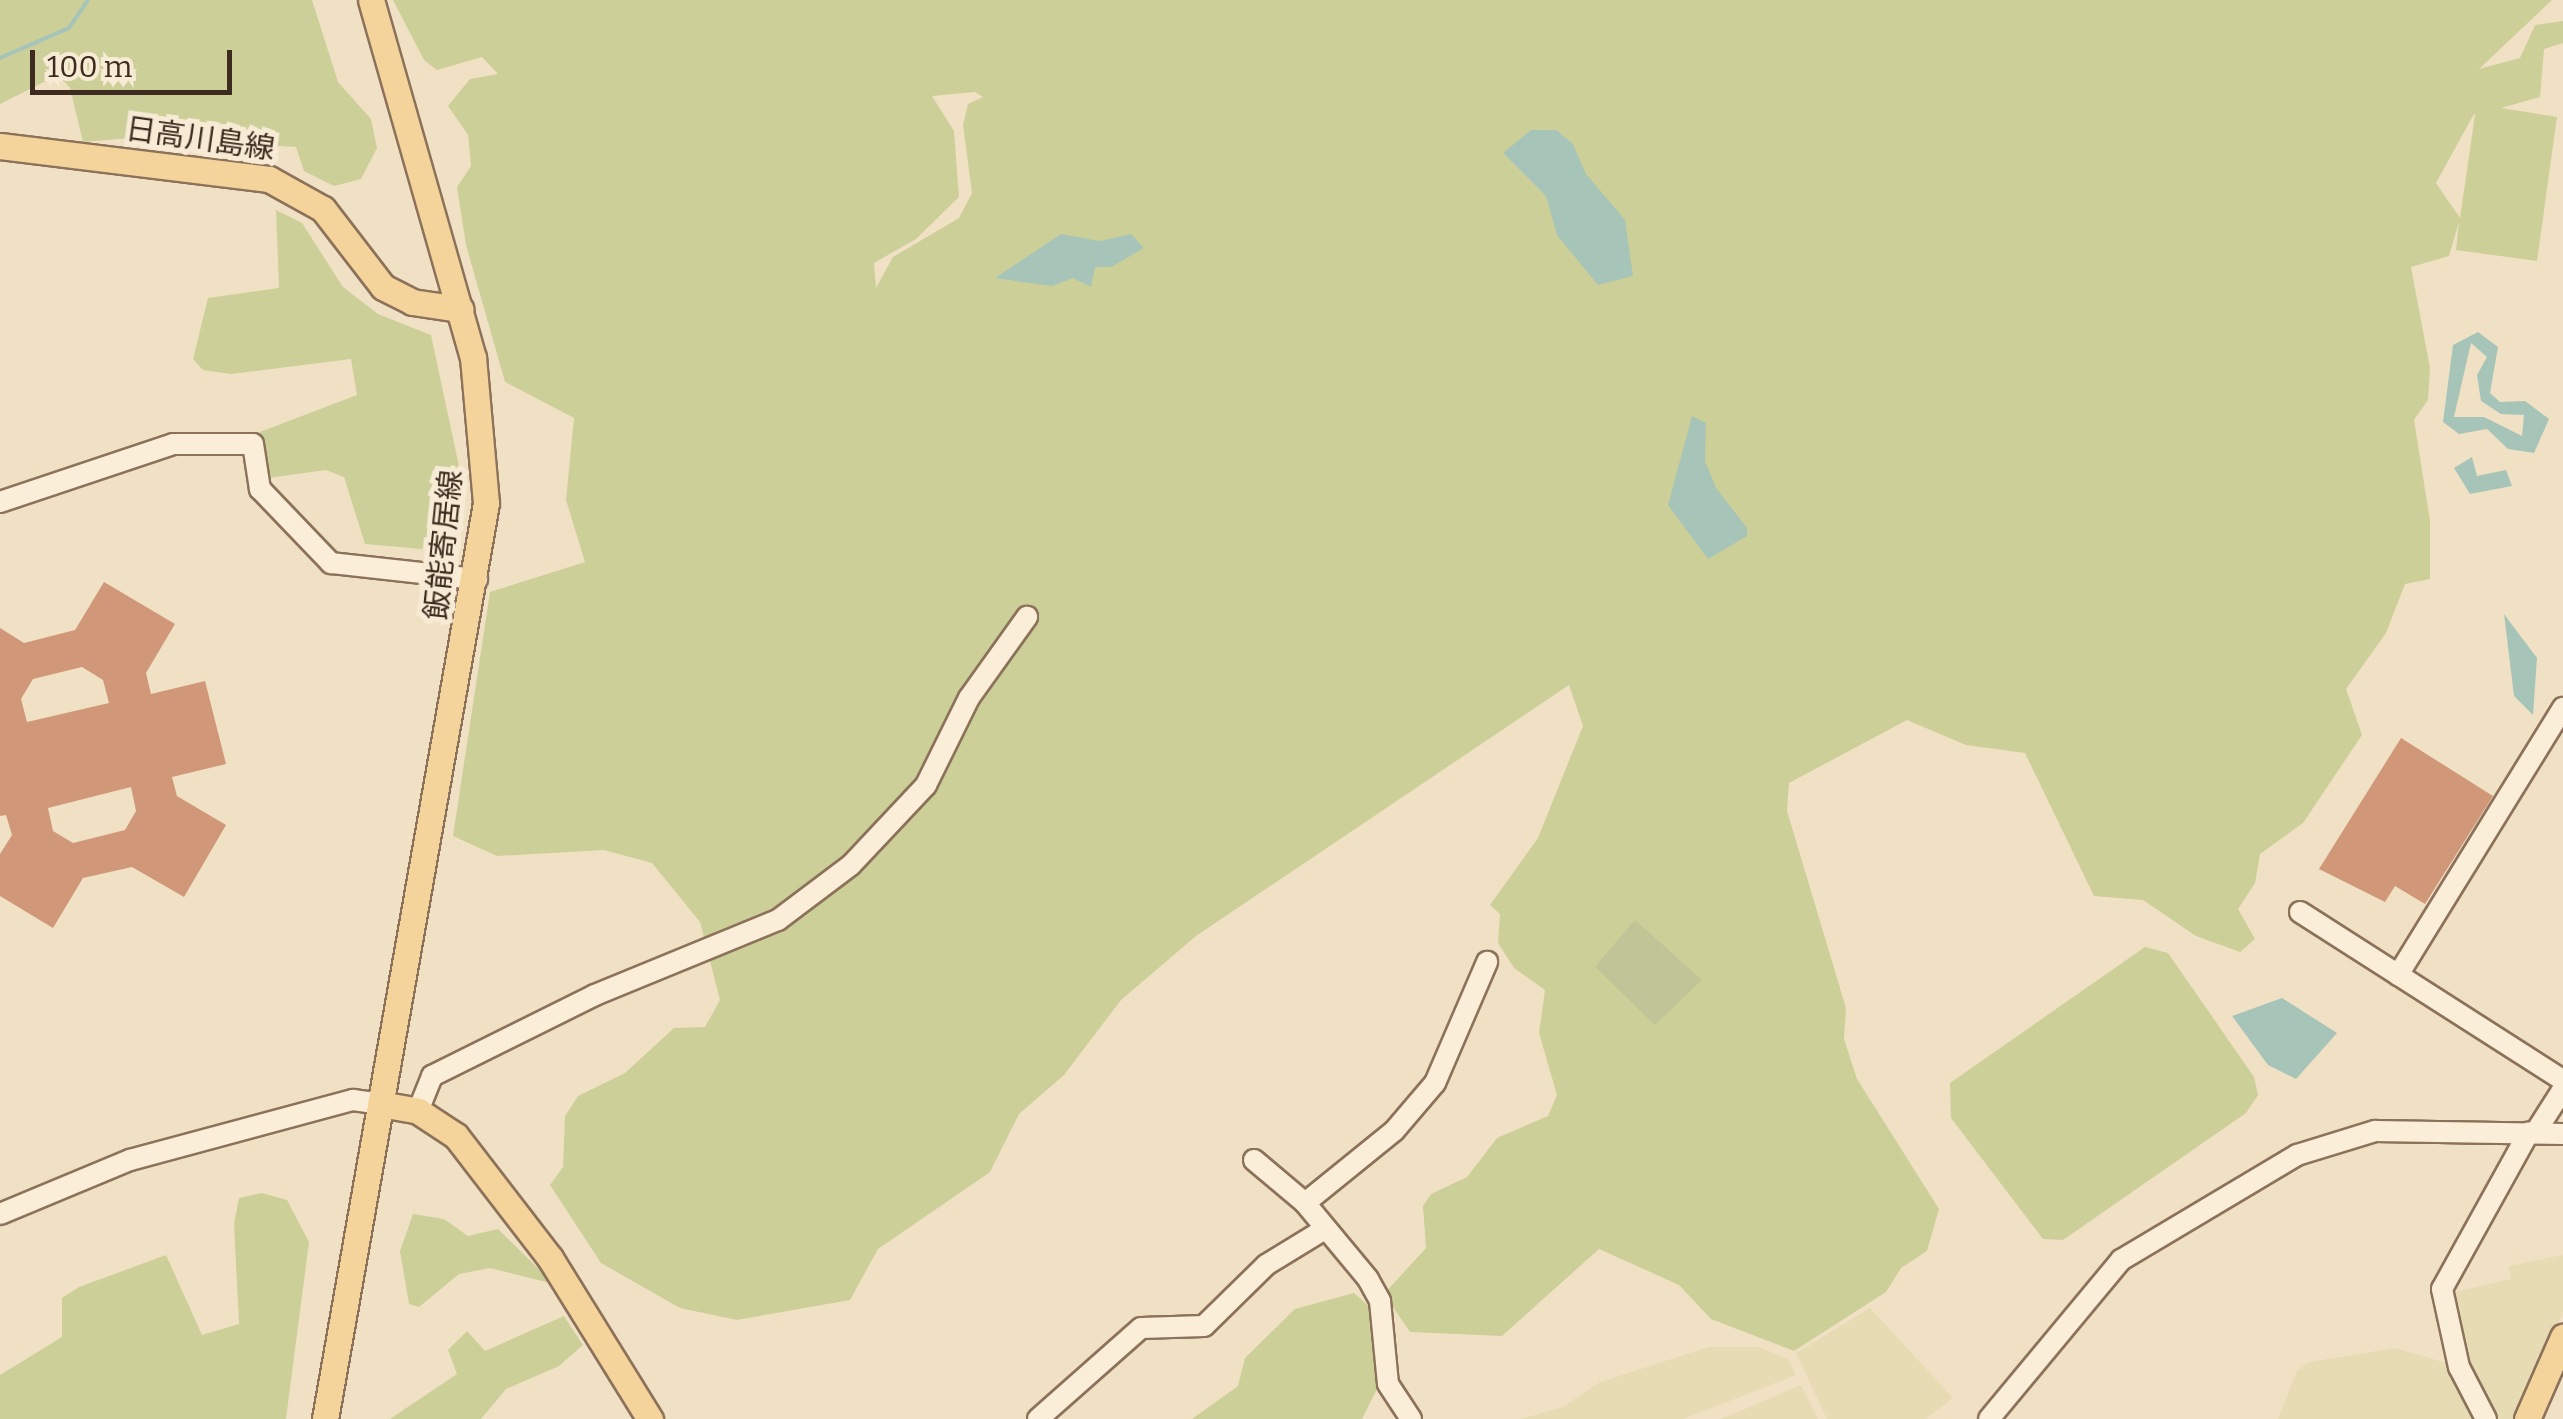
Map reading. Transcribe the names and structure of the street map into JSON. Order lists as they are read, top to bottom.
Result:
{
  "streets": {
    "main road": ["日高川島線", "飯能寄居線"]
  },
  "crossings": [
    ["日高川島線", "飯能寄居線"]
  ],
  "scale_bar": "100 m"
}
